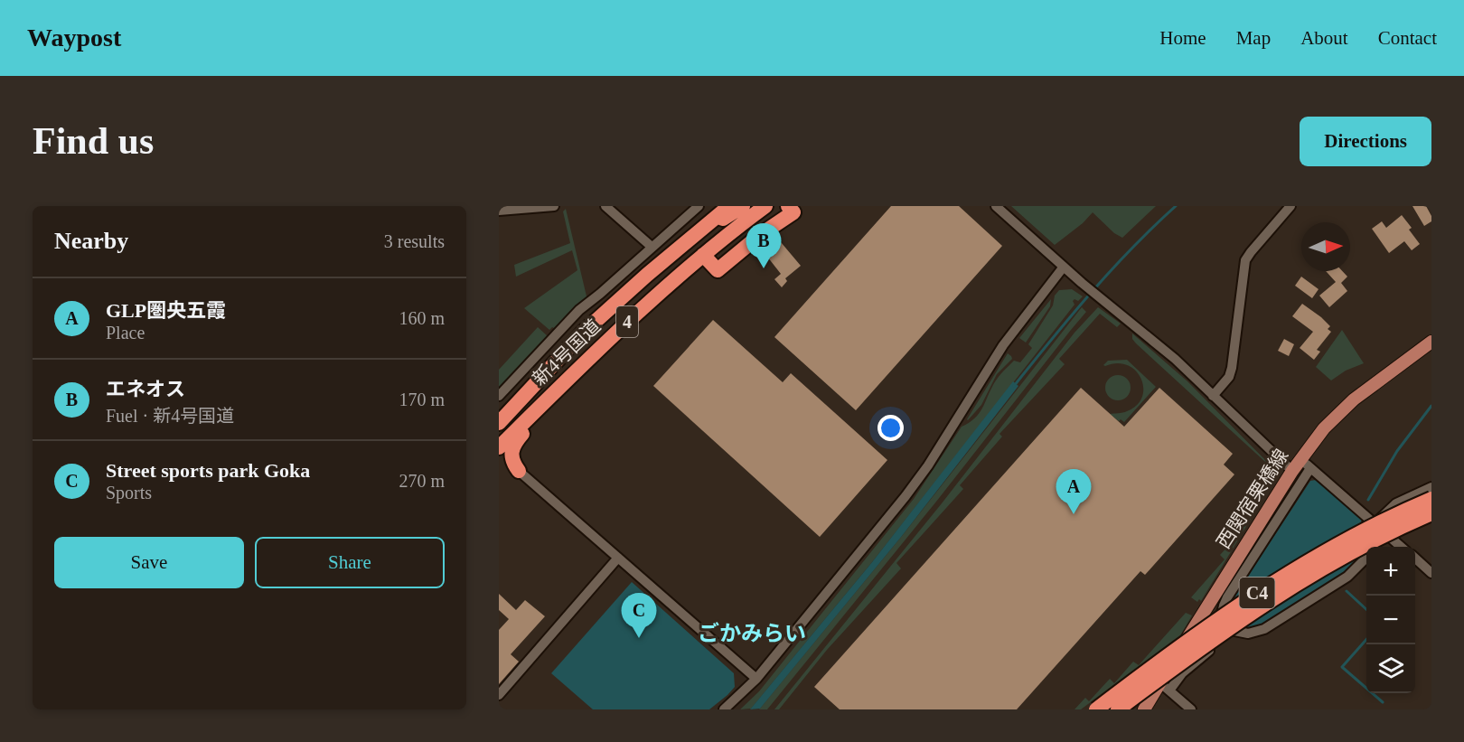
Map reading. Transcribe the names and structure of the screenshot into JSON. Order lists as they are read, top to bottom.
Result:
{
  "streets": {
    "highway": ["4", "新4号国道", "C4"],
    "main road": ["西関宿栗橋線"]
  },
  "districts": ["ごかみらい"],
  "north": "right",
  "page": {
    "header": "Waypost",
    "nav": [
      "Home",
      "Map",
      "About",
      "Contact"
    ],
    "buttons": [
      "Directions",
      ["Save", "Share"]
    ],
    "title": "Find us",
    "heading": ["Nearby", "3 results"],
    "pins": ["B", "A", "C"],
    "list": [
      {
        "mark": "A",
        "name": "GLP圏央五霞",
        "note": "Place",
        "value": "160 m"
      },
      {
        "mark": "B",
        "name": "エネオス",
        "note": "Fuel · 新4号国道",
        "value": "170 m"
      },
      {
        "mark": "C",
        "name": "Street sports park Goka",
        "note": "Sports",
        "value": "270 m"
      }
    ],
    "map_buttons": ["+", "−"]
  }
}
